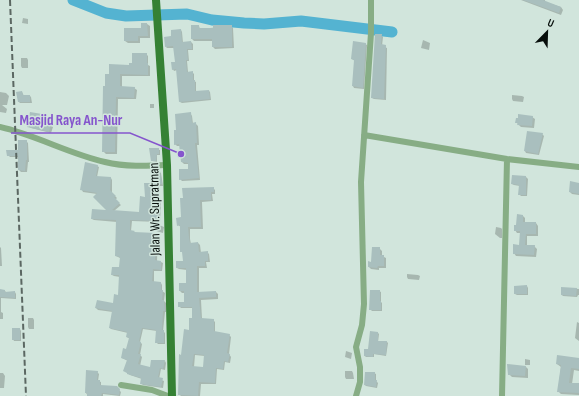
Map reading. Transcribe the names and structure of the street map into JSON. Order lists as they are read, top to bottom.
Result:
{
  "streets": {
    "main road": ["Jalan Wr. Supratman"]
  },
  "places": ["Masjid Raya An-Nur"],
  "north": "top right"
}
